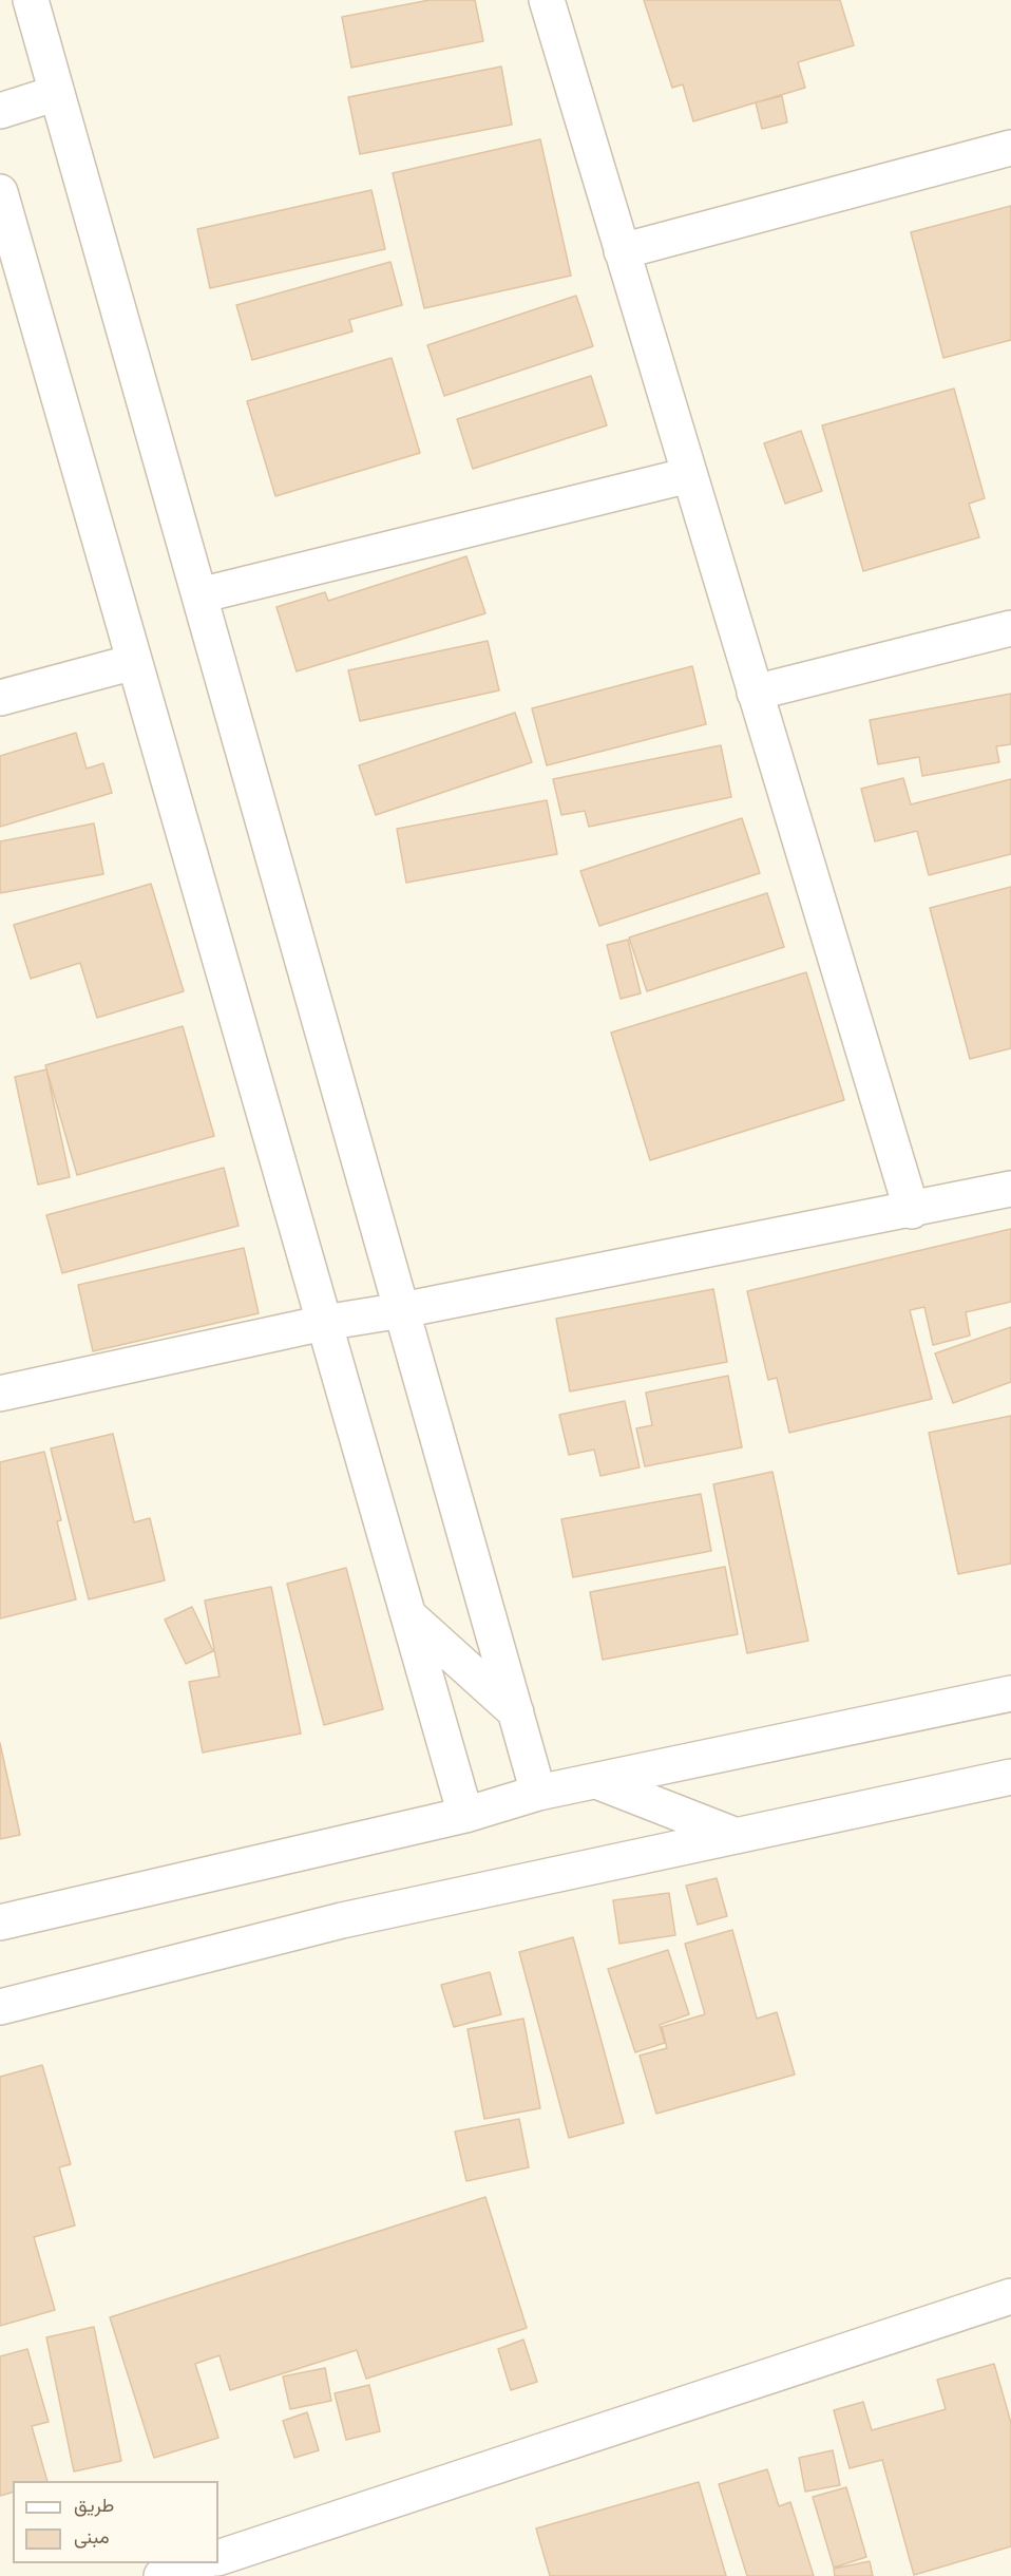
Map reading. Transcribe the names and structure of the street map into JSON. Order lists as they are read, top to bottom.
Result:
{
  "legend": ["طريق", "مبنى"]
}
